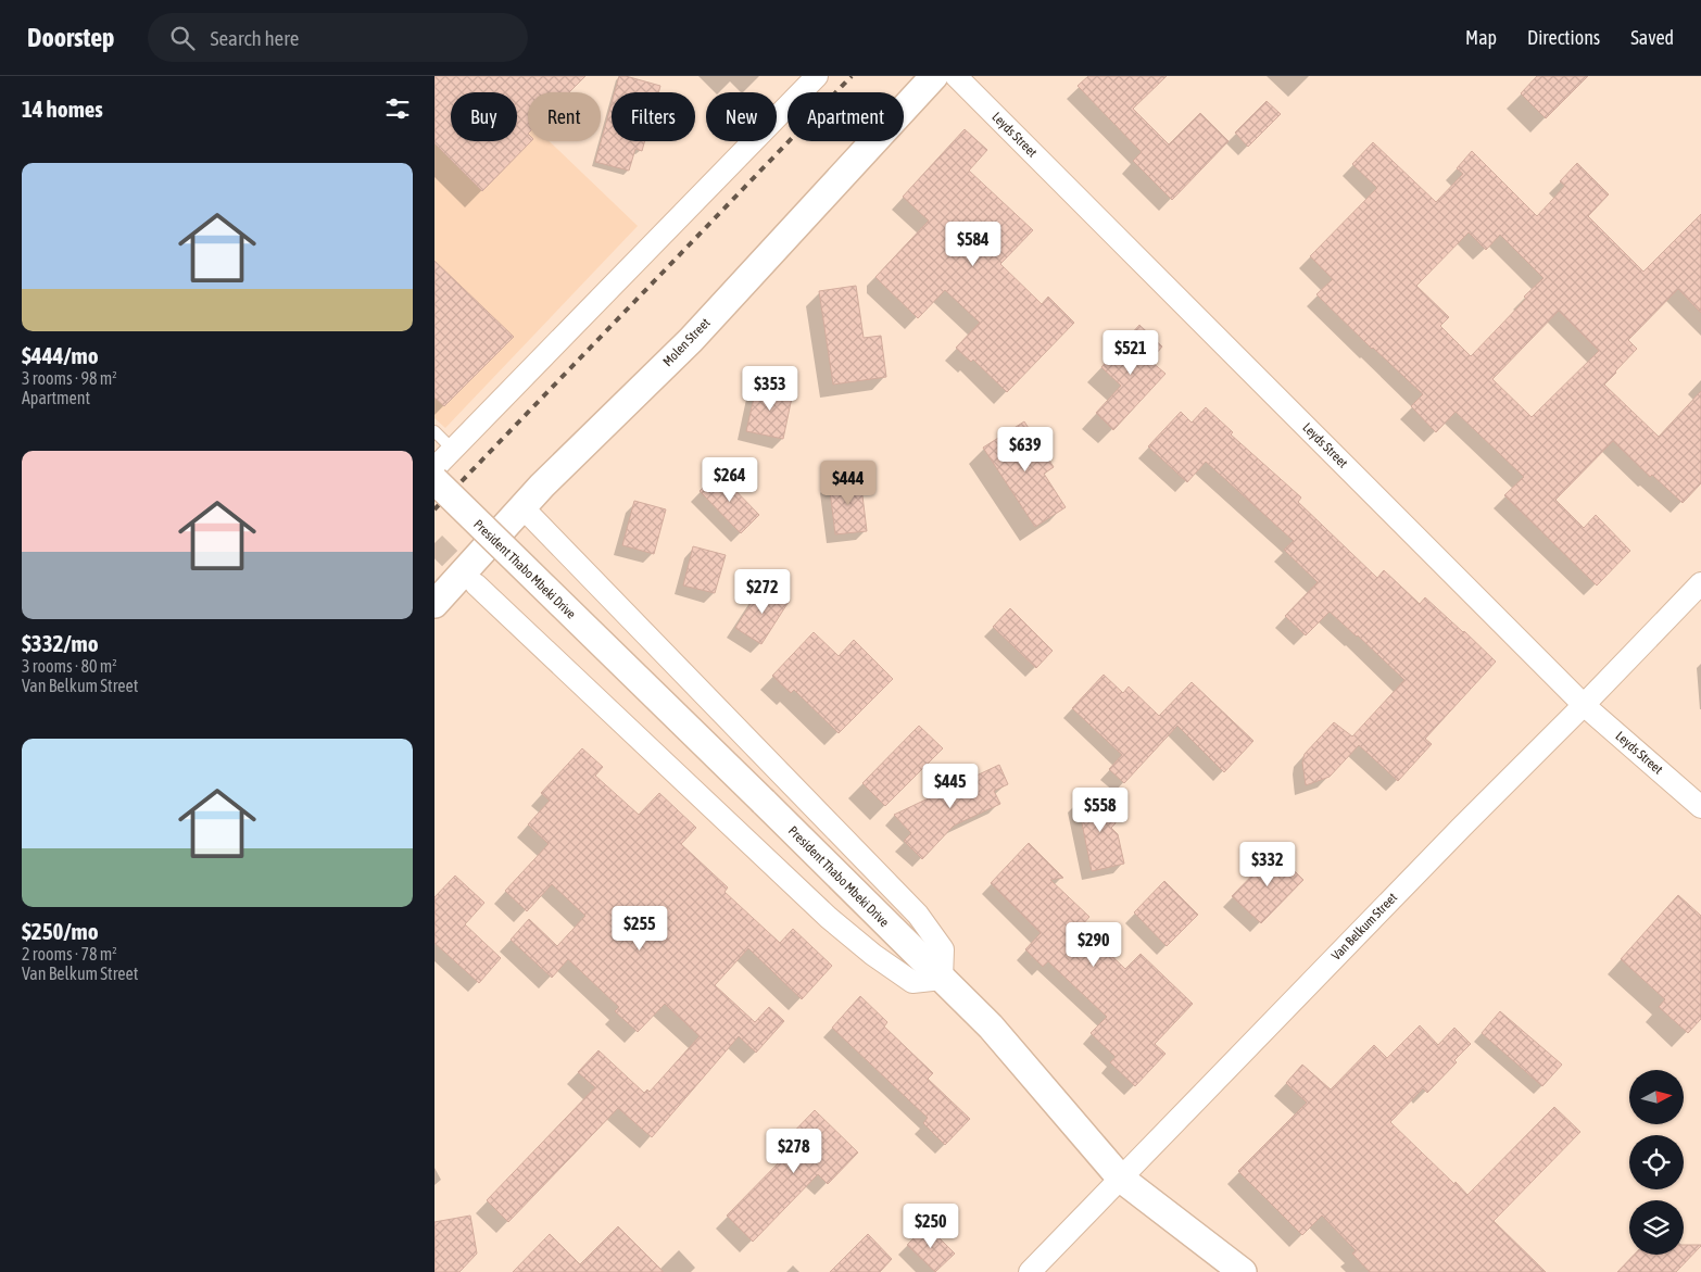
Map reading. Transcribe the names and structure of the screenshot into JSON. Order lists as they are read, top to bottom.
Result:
{
  "streets": {
    "street": [
      "Leyds Street",
      "Molen Street",
      "President Thabo Mbeki Drive",
      "Van Belkum Street"
    ]
  },
  "crossings": [
    ["Leyds Street", "Van Belkum Street"],
    ["President Thabo Mbeki Drive", "Van Belkum Street"]
  ],
  "north": "right",
  "page": {
    "header": "Doorstep",
    "search": "Search here",
    "nav": ["Map", "Directions", "Saved"],
    "heading": "14 homes",
    "chip": [
      "Buy",
      "Rent",
      "Filters",
      "New",
      "Apartment"
    ],
    "list": [
      {
        "name": "$444/mo",
        "note": "3 rooms · 98 m² · Apartment"
      },
      {
        "name": "$332/mo",
        "note": "3 rooms · 80 m² · Van Belkum Street"
      },
      {
        "name": "$250/mo",
        "note": "2 rooms · 78 m² · Van Belkum Street"
      }
    ],
    "price": [
      "$584",
      "$521",
      "$353",
      "$639",
      "$264",
      "$444",
      "$272",
      "$445",
      "$558",
      "$332",
      "$255",
      "$290",
      "$278",
      "$250"
    ]
  }
}
